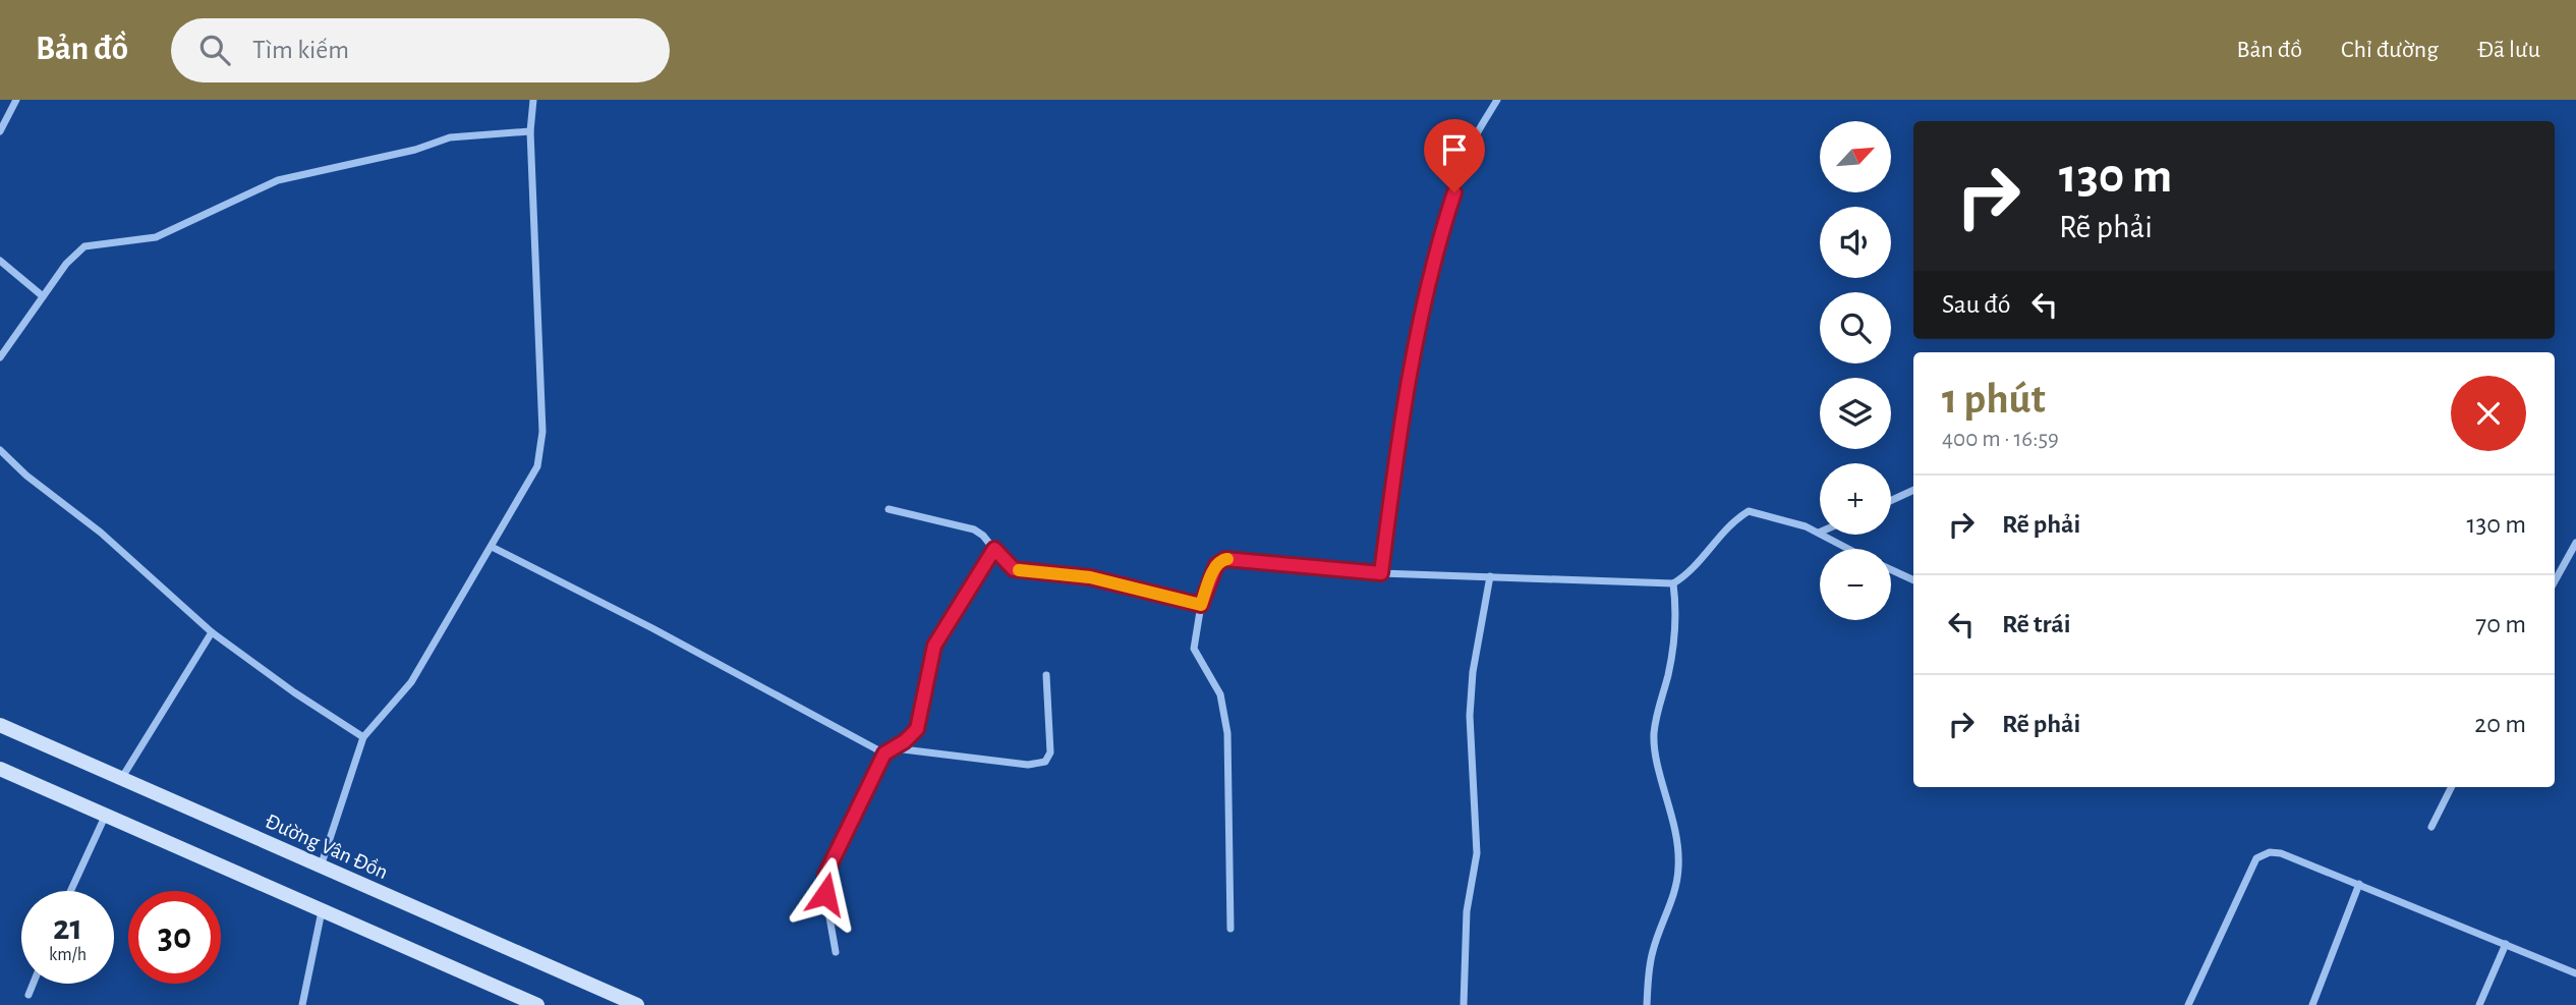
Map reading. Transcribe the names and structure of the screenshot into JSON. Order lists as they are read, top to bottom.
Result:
{
  "streets": {
    "main road": ["Đường Vân Đồn"]
  },
  "north": "top right",
  "page": {
    "header": "Bản đồ",
    "search": "Tìm kiếm",
    "nav": ["Bản đồ", "Chỉ đường", "Đã lưu"],
    "map_buttons": ["+", "−"],
    "turn": ["130 m", "Rẽ phải"],
    "then": "Sau đó",
    "heading": ["1 phút", "400 m · 16:59"],
    "list": [
      {
        "name": "Rẽ phải",
        "value": "130 m"
      },
      {
        "name": "Rẽ trái",
        "value": "70 m"
      },
      {
        "name": "Rẽ phải",
        "value": "20 m"
      }
    ],
    "speed": "21 km/h",
    "limit": "30"
  }
}
